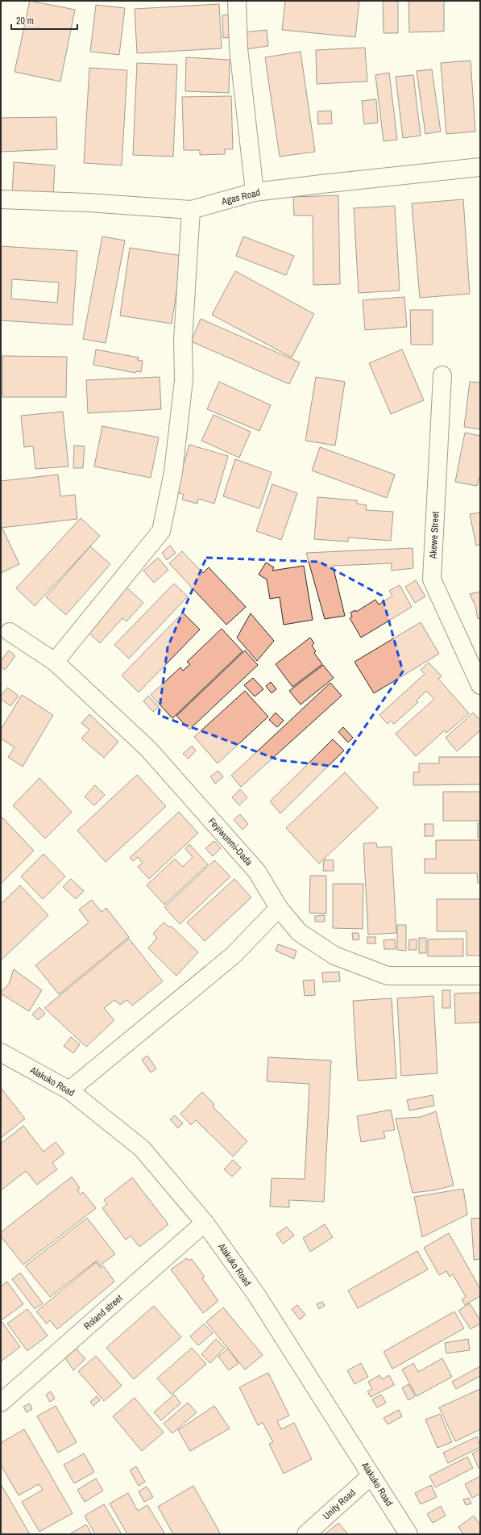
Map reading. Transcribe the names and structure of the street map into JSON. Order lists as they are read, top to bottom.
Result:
{
  "streets": {
    "street": [
      "Agas Road",
      "Akewe Street",
      "Feyiwunmi-Dada",
      "Alakuko Road",
      "Roland street",
      "Unity Road"
    ]
  },
  "crossings": [
    ["Alakuko Road", "Roland street"],
    ["Alakuko Road", "Unity Road"]
  ],
  "scale_bar": "20 m"
}
